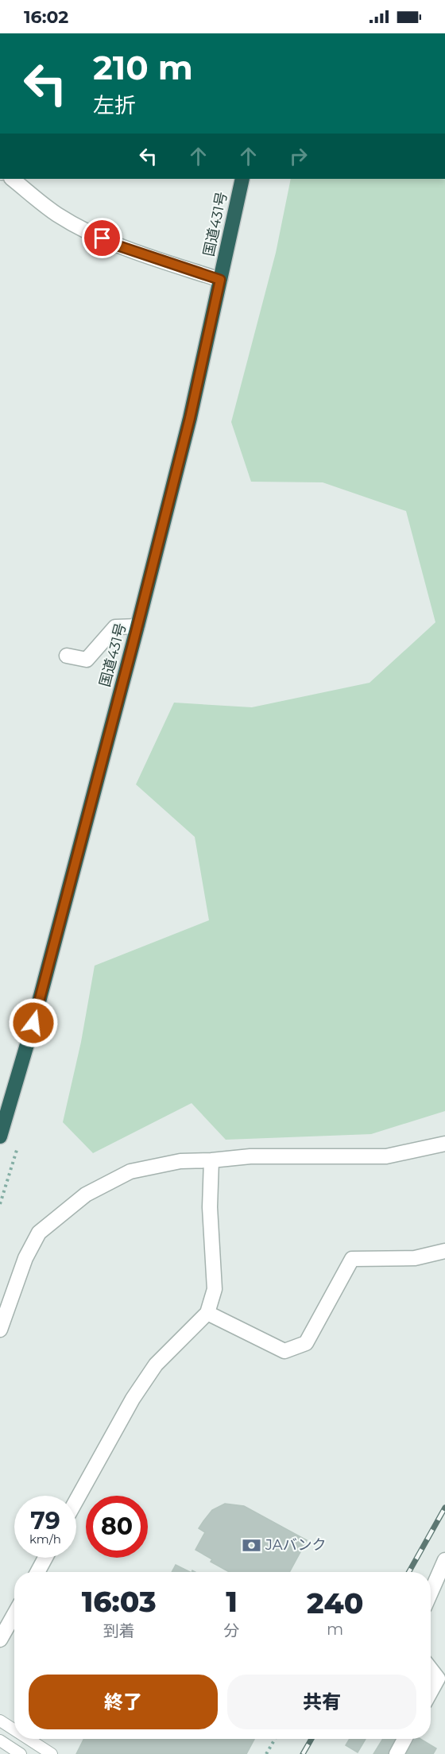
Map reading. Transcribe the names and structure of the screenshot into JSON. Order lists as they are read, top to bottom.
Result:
{
  "streets": {
    "highway": ["国道431号"]
  },
  "places": {
    "bank": ["JAバンク"]
  },
  "page": {
    "status": "16:02",
    "turn": ["210 m", "左折"],
    "speed": "79 km/h",
    "limit": "80",
    "eta": [
      "16:03",
      "到着",
      "1",
      "分",
      "240",
      "m"
    ],
    "buttons": ["終了", "共有"]
  }
}
